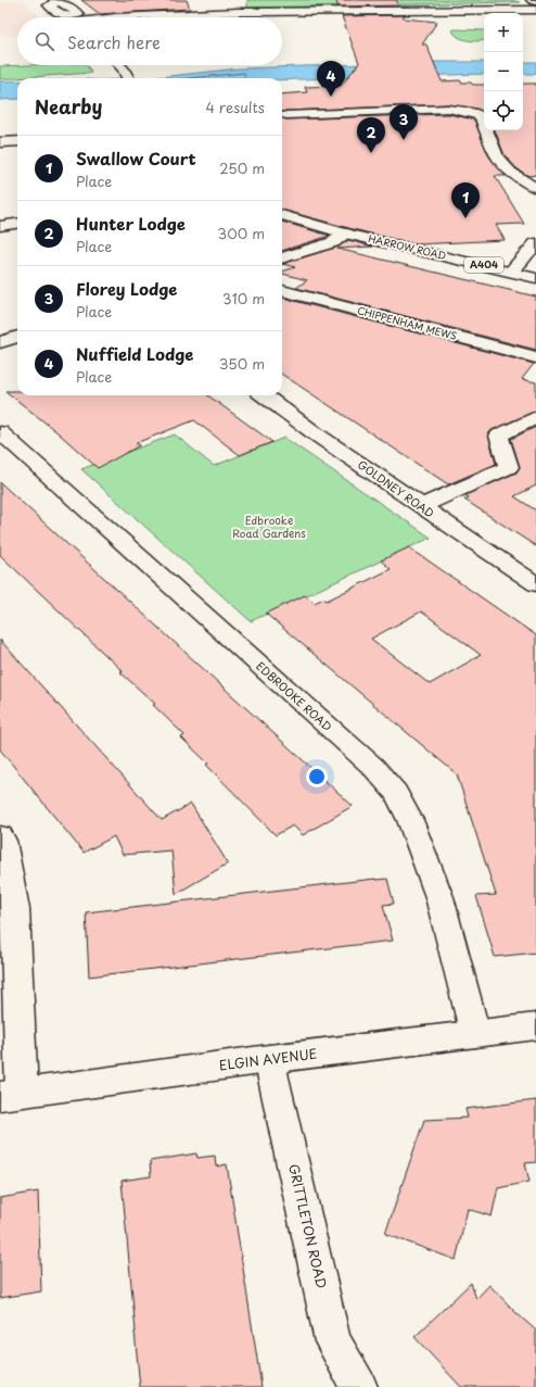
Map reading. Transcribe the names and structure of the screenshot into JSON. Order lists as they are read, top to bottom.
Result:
{
  "streets": {
    "main road": [
      "HARROW ROAD",
      "A404",
      "CHIPPENHAM MEWS",
      "GOLDNEY ROAD",
      "EDBROOKE ROAD",
      "ELGIN AVENUE",
      "GRITTLETON ROAD"
    ]
  },
  "crossings": [
    ["EDBROOKE ROAD", "ELGIN AVENUE"],
    ["ELGIN AVENUE", "GRITTLETON ROAD"]
  ],
  "parks": ["Edbrooke Road Gardens"],
  "page": {
    "map_buttons": ["+", "−"],
    "search": "Search here",
    "pins": [
      "4",
      "3",
      "2",
      "1"
    ],
    "heading": ["Nearby", "4 results"],
    "list": [
      {
        "mark": "1",
        "name": "Swallow Court",
        "note": "Place",
        "value": "250 m"
      },
      {
        "mark": "2",
        "name": "Hunter Lodge",
        "note": "Place",
        "value": "300 m"
      },
      {
        "mark": "3",
        "name": "Florey Lodge",
        "note": "Place",
        "value": "310 m"
      },
      {
        "mark": "4",
        "name": "Nuffield Lodge",
        "note": "Place",
        "value": "350 m"
      }
    ]
  }
}
